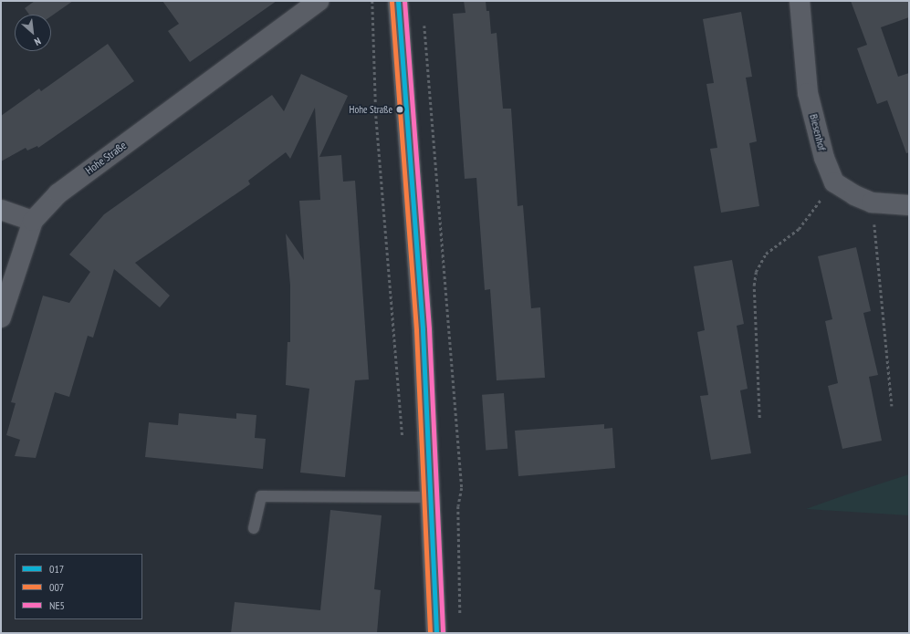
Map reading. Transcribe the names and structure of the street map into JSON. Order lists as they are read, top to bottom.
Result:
{
  "streets": {
    "street": ["Biesenhof", "Hohe Straße"]
  },
  "places": ["Hohe Straße"],
  "lines": ["transit line 017", "transit line NE5", "transit line 007"],
  "legend": ["017", "007", "NE5"],
  "north": "bottom right"
}
